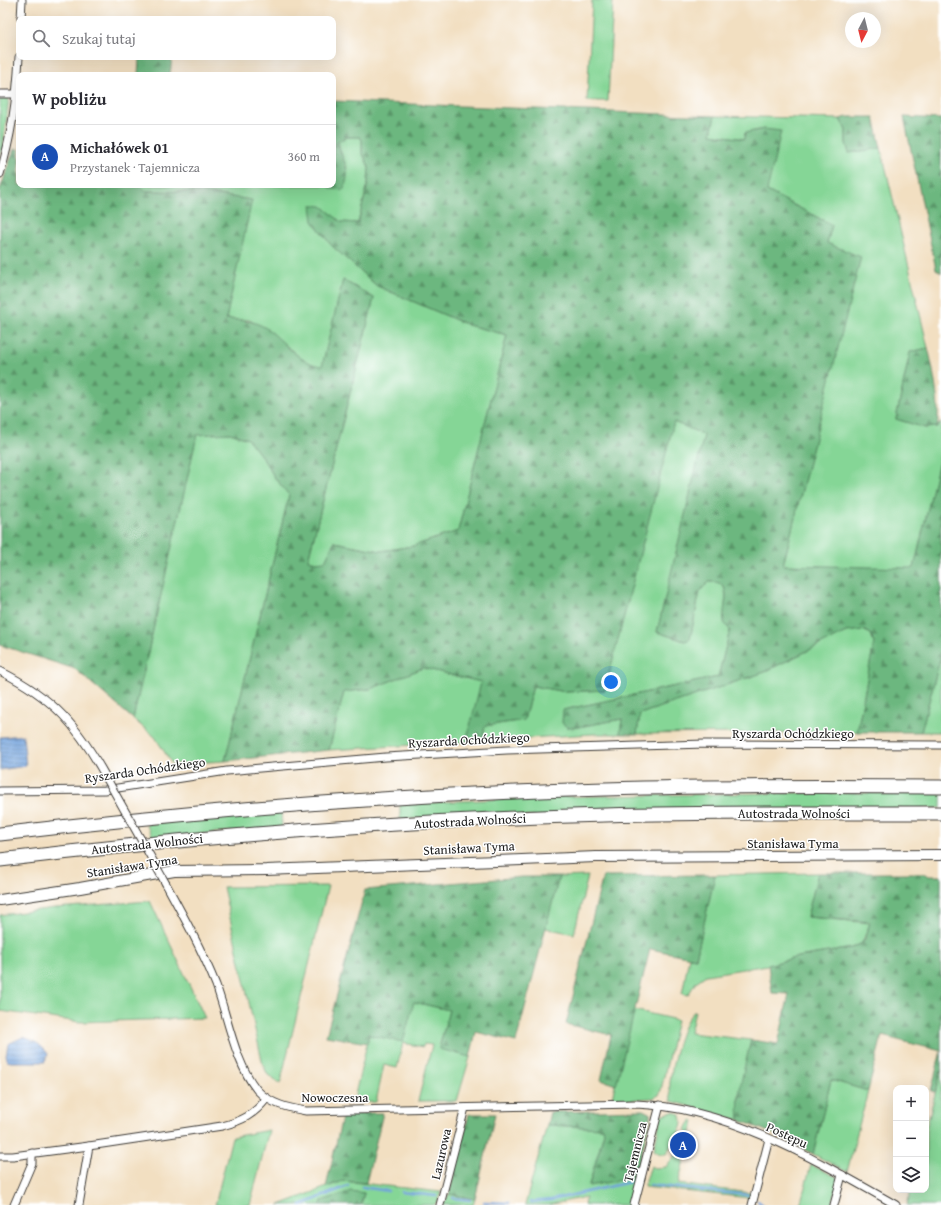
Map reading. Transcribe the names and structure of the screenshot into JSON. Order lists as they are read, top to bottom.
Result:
{
  "streets": {
    "highway": ["Autostrada Wolności"],
    "street": [
      "Ryszarda Ochódzkiego",
      "Stanisława Tyma",
      "Nowoczesna",
      "Postępu",
      "Tajemnicza",
      "Lazurowa"
    ]
  },
  "crossings": [
    ["Nowoczesna", "Postępu"],
    ["Nowoczesna", "Tajemnicza"],
    ["Nowoczesna", "Lazurowa"],
    ["Postępu", "Tajemnicza"]
  ],
  "north": "bottom",
  "page": {
    "search": "Szukaj tutaj",
    "heading": "W pobliżu",
    "list": [
      {
        "mark": "A",
        "name": "Michałówek 01",
        "note": "Przystanek · Tajemnicza",
        "value": "360 m"
      }
    ],
    "map_buttons": ["+", "−"],
    "pins": "A"
  }
}
